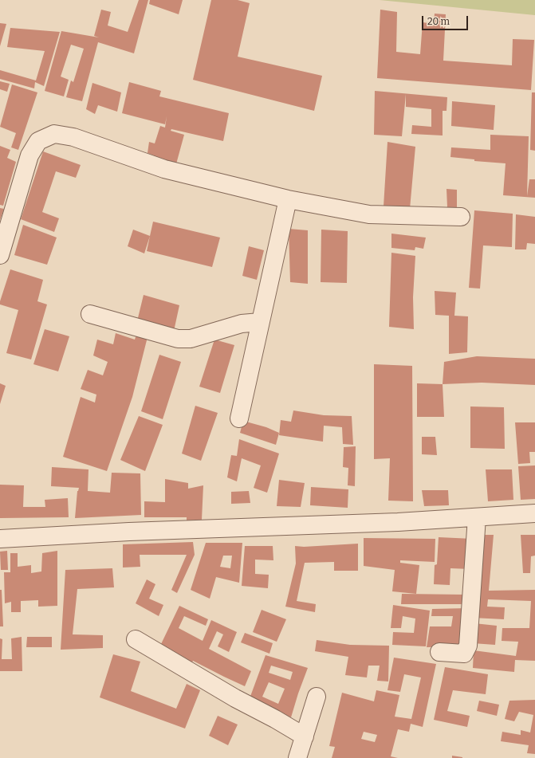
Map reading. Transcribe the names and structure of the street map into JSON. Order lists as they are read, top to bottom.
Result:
{
  "scale_bar": "20 m"
}
